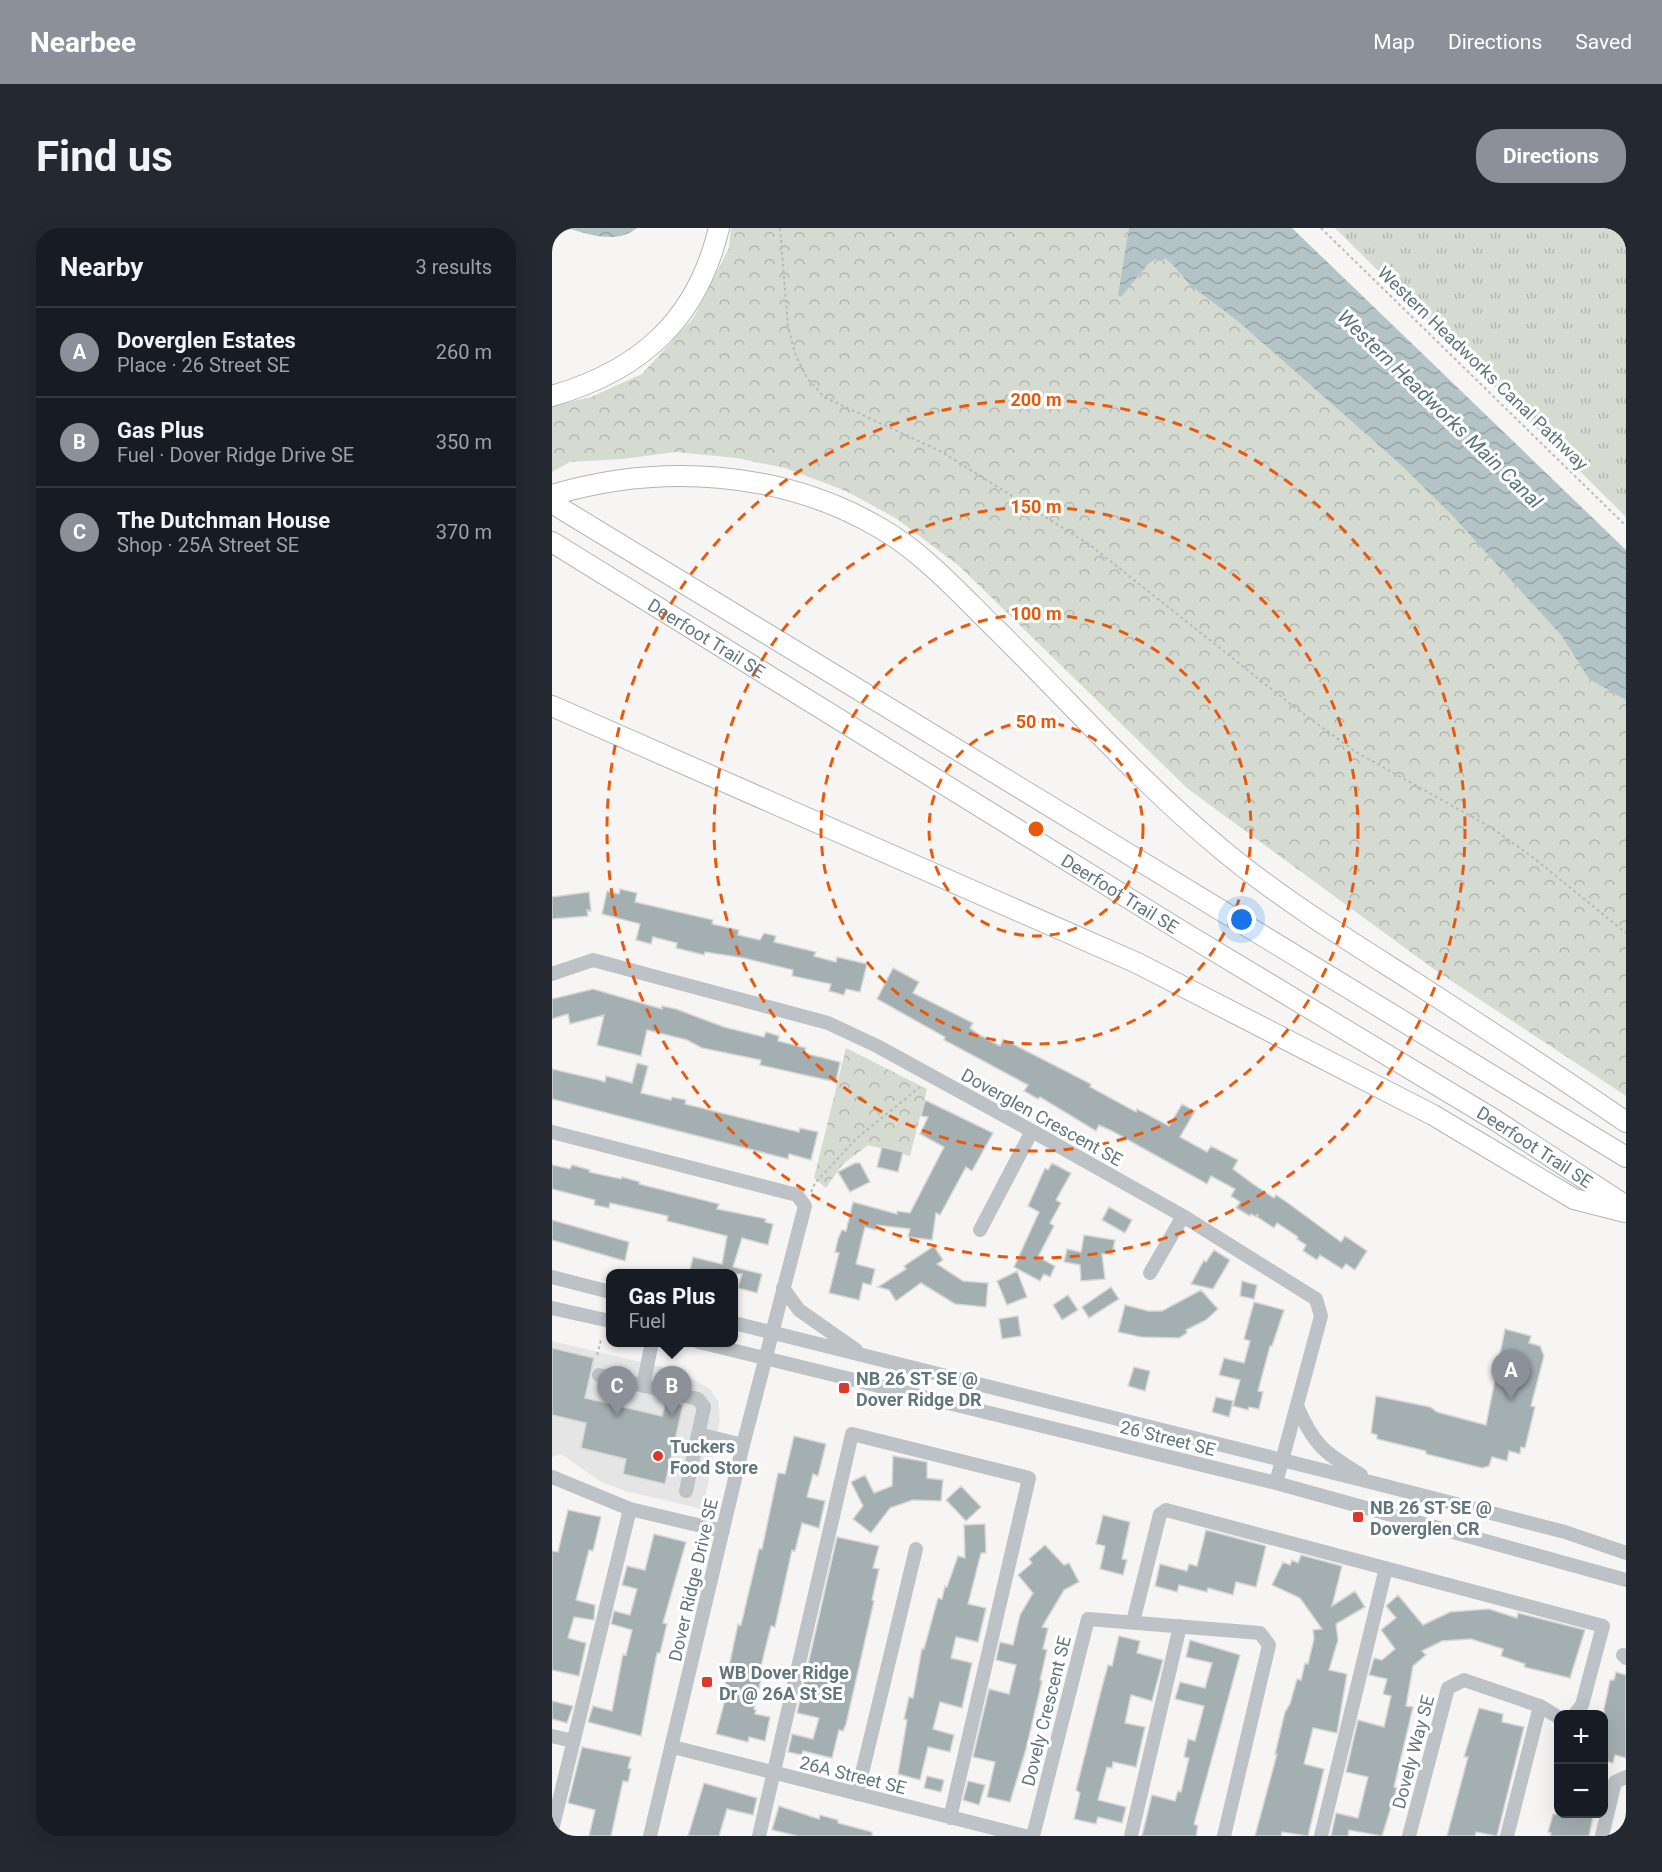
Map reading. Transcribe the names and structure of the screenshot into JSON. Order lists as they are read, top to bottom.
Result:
{
  "streets": {
    "highway": ["Deerfoot Trail SE"],
    "street": [
      "Doverglen Crescent SE",
      "26 Street SE",
      "Dover Ridge Drive SE",
      "Dovely Crescent SE",
      "Dovely Way SE",
      "26A Street SE"
    ],
    "path": ["Western Headworks Canal Pathway"]
  },
  "crossings": [
    ["Doverglen Crescent SE", "26 Street SE"],
    ["26 Street SE", "Dover Ridge Drive SE"],
    ["Dover Ridge Drive SE", "26A Street SE"]
  ],
  "water": ["Western Headworks Main Canal"],
  "places": {
    "transit": ["NB 26 ST SE @ Dover Ridge DR", "NB 26 ST SE @ Doverglen CR", "WB Dover Ridge Dr @ 26A St SE"],
    "other": ["Tuckers Food Store"]
  },
  "page": {
    "header": "Nearbee",
    "nav": ["Map", "Directions", "Saved"],
    "buttons": "Directions",
    "title": "Find us",
    "heading": ["Nearby", "3 results"],
    "list": [
      {
        "mark": "A",
        "name": "Doverglen Estates",
        "note": "Place · 26 Street SE",
        "value": "260 m"
      },
      {
        "mark": "B",
        "name": "Gas Plus",
        "note": "Fuel · Dover Ridge Drive SE",
        "value": "350 m"
      },
      {
        "mark": "C",
        "name": "The Dutchman House",
        "note": "Shop · 25A Street SE",
        "value": "370 m"
      }
    ],
    "popup": ["Gas Plus", "Fuel"],
    "pins": ["A", "B", "C"],
    "map_buttons": ["+", "−"]
  },
  "rings": [
    "200 m",
    "150 m",
    "100 m",
    "50 m"
  ]
}
